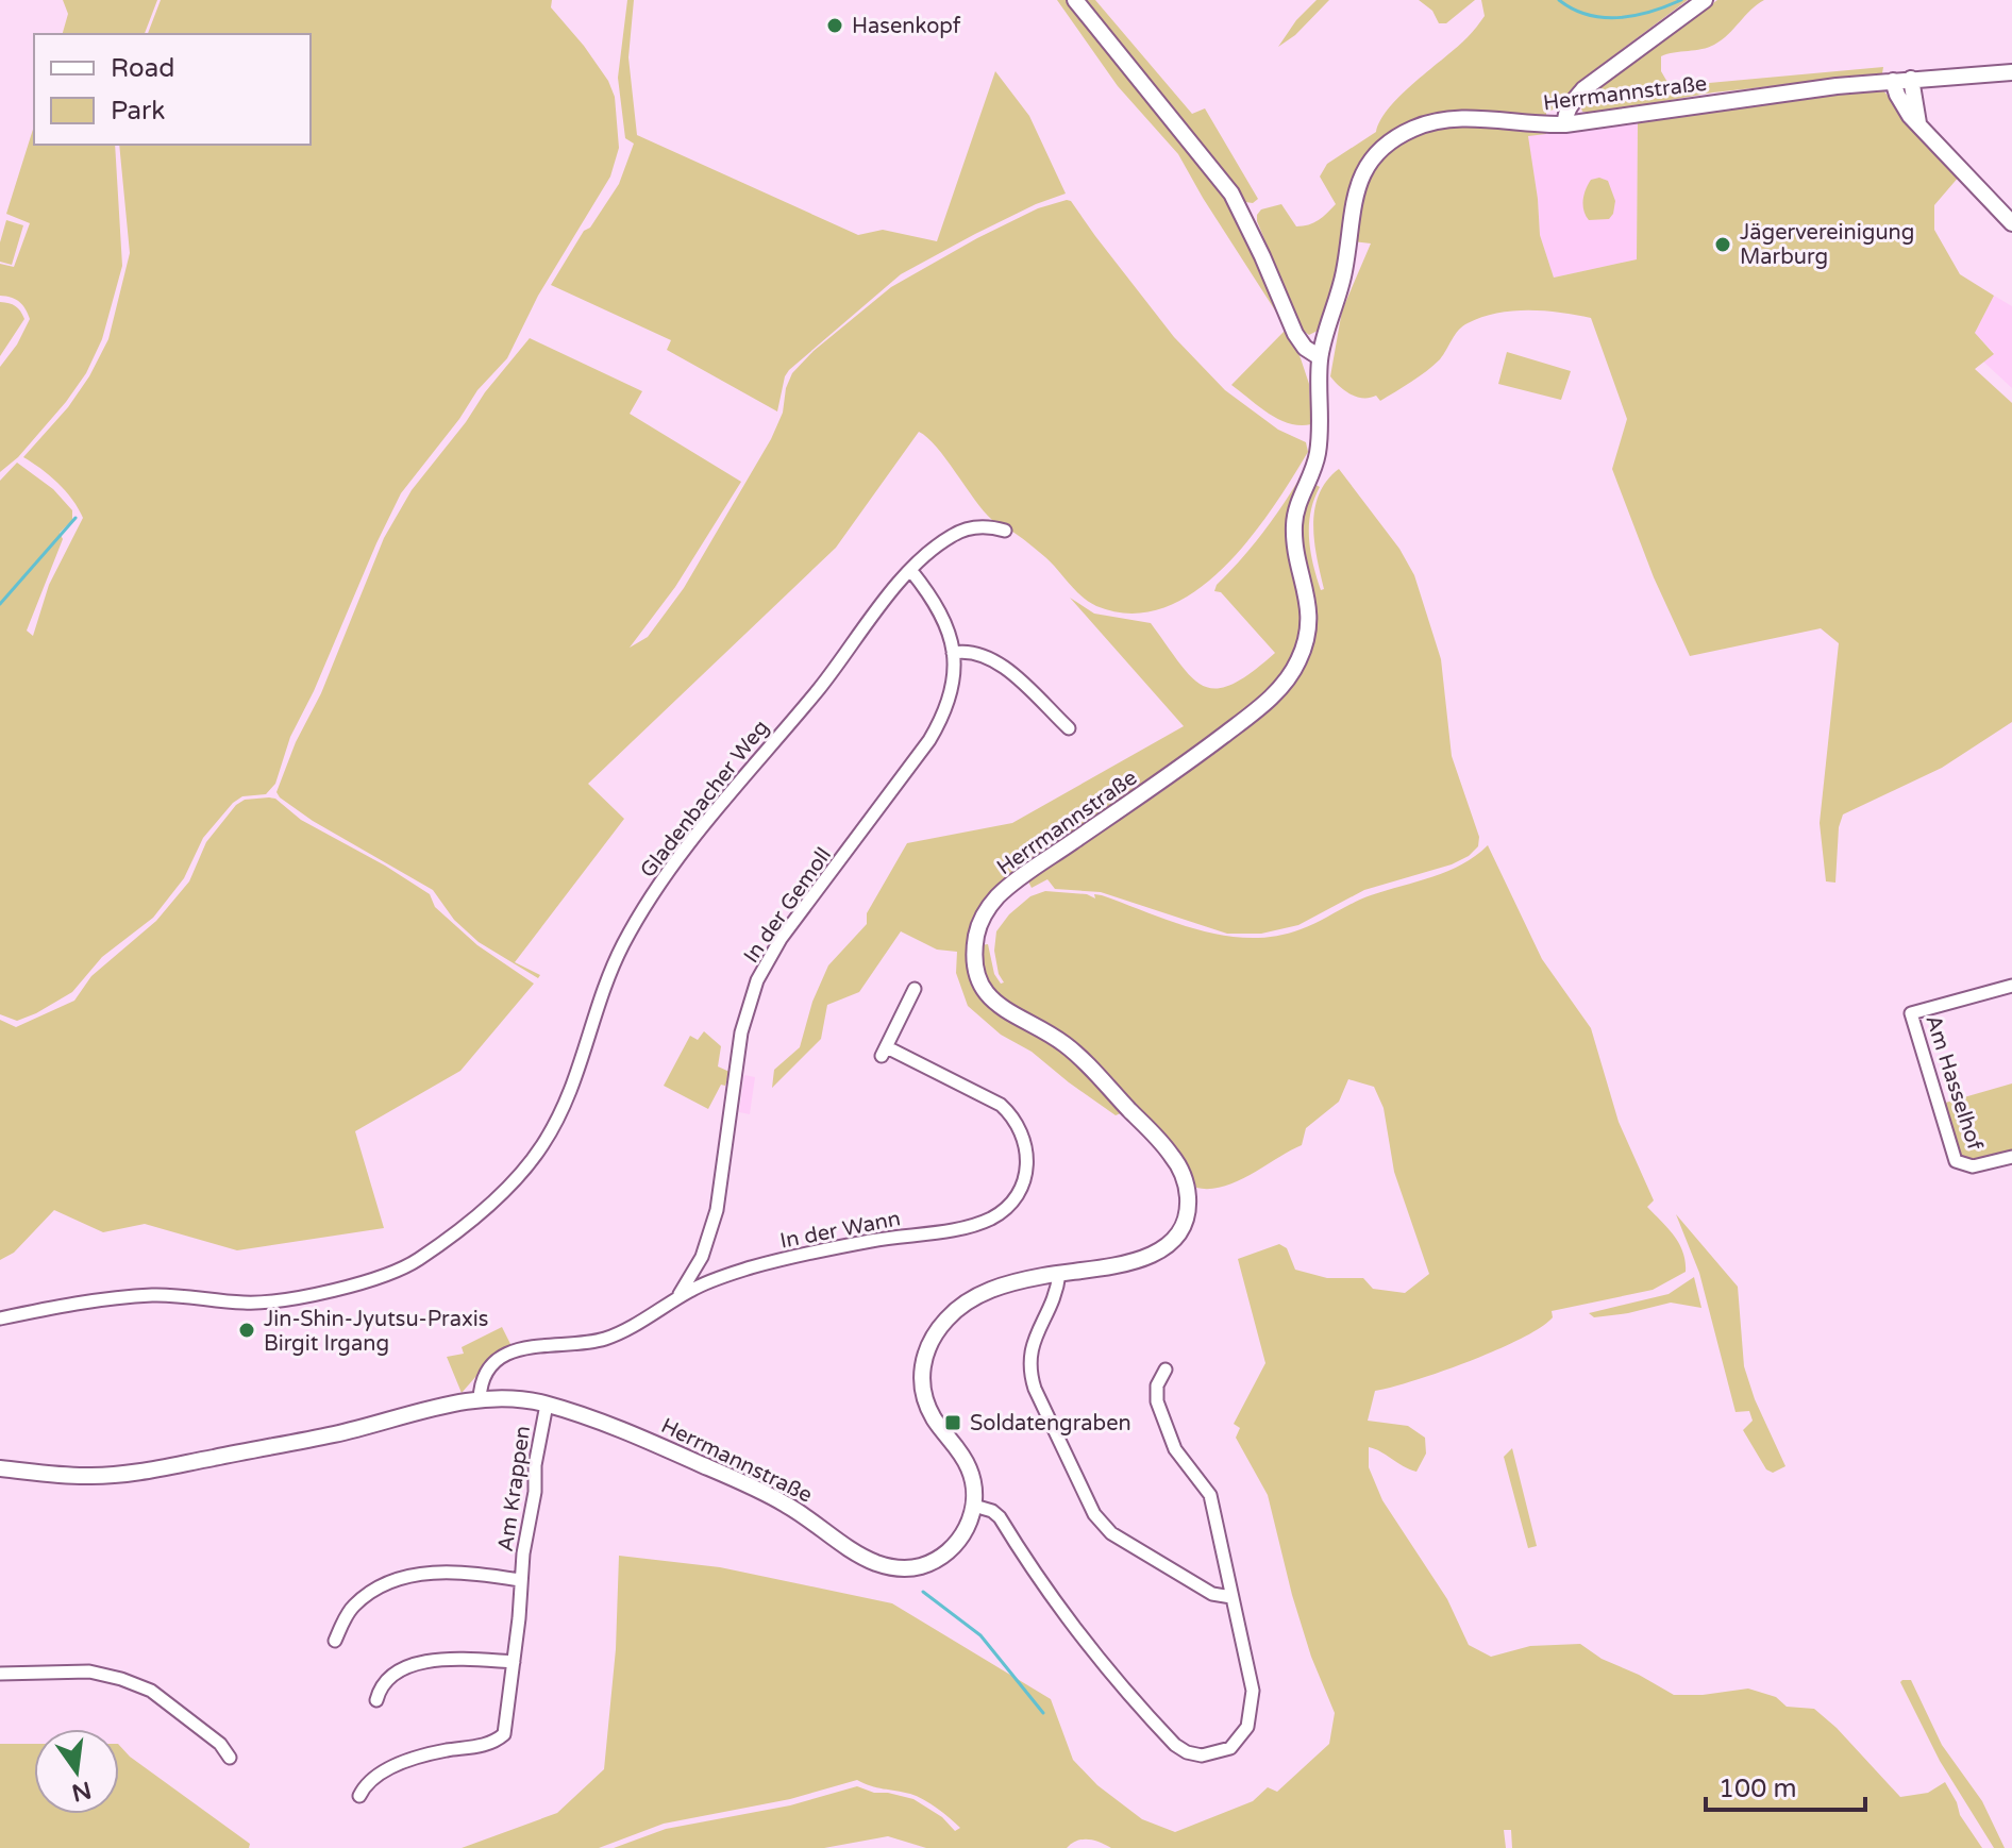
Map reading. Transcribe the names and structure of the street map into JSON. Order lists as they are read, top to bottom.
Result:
{
  "streets": {
    "street": [
      "Herrmannstraße",
      "Gladenbacher Weg",
      "In der Gemoll",
      "Am Hasselhof",
      "In der Wann",
      "Am Krappen"
    ]
  },
  "crossings": [
    ["Herrmannstraße", "In der Wann"],
    ["Herrmannstraße", "Am Krappen"],
    ["Gladenbacher Weg", "In der Gemoll"],
    ["In der Gemoll", "In der Wann"]
  ],
  "places": {
    "other": ["Hasenkopf", "Jägervereinigung Marburg", "Jin-Shin-Jyutsu-Praxis Birgit Irgang"],
    "transit": ["Soldatengraben"]
  },
  "legend": ["Road", "Park"],
  "scale_bar": "100 m",
  "north": "bottom"
}
